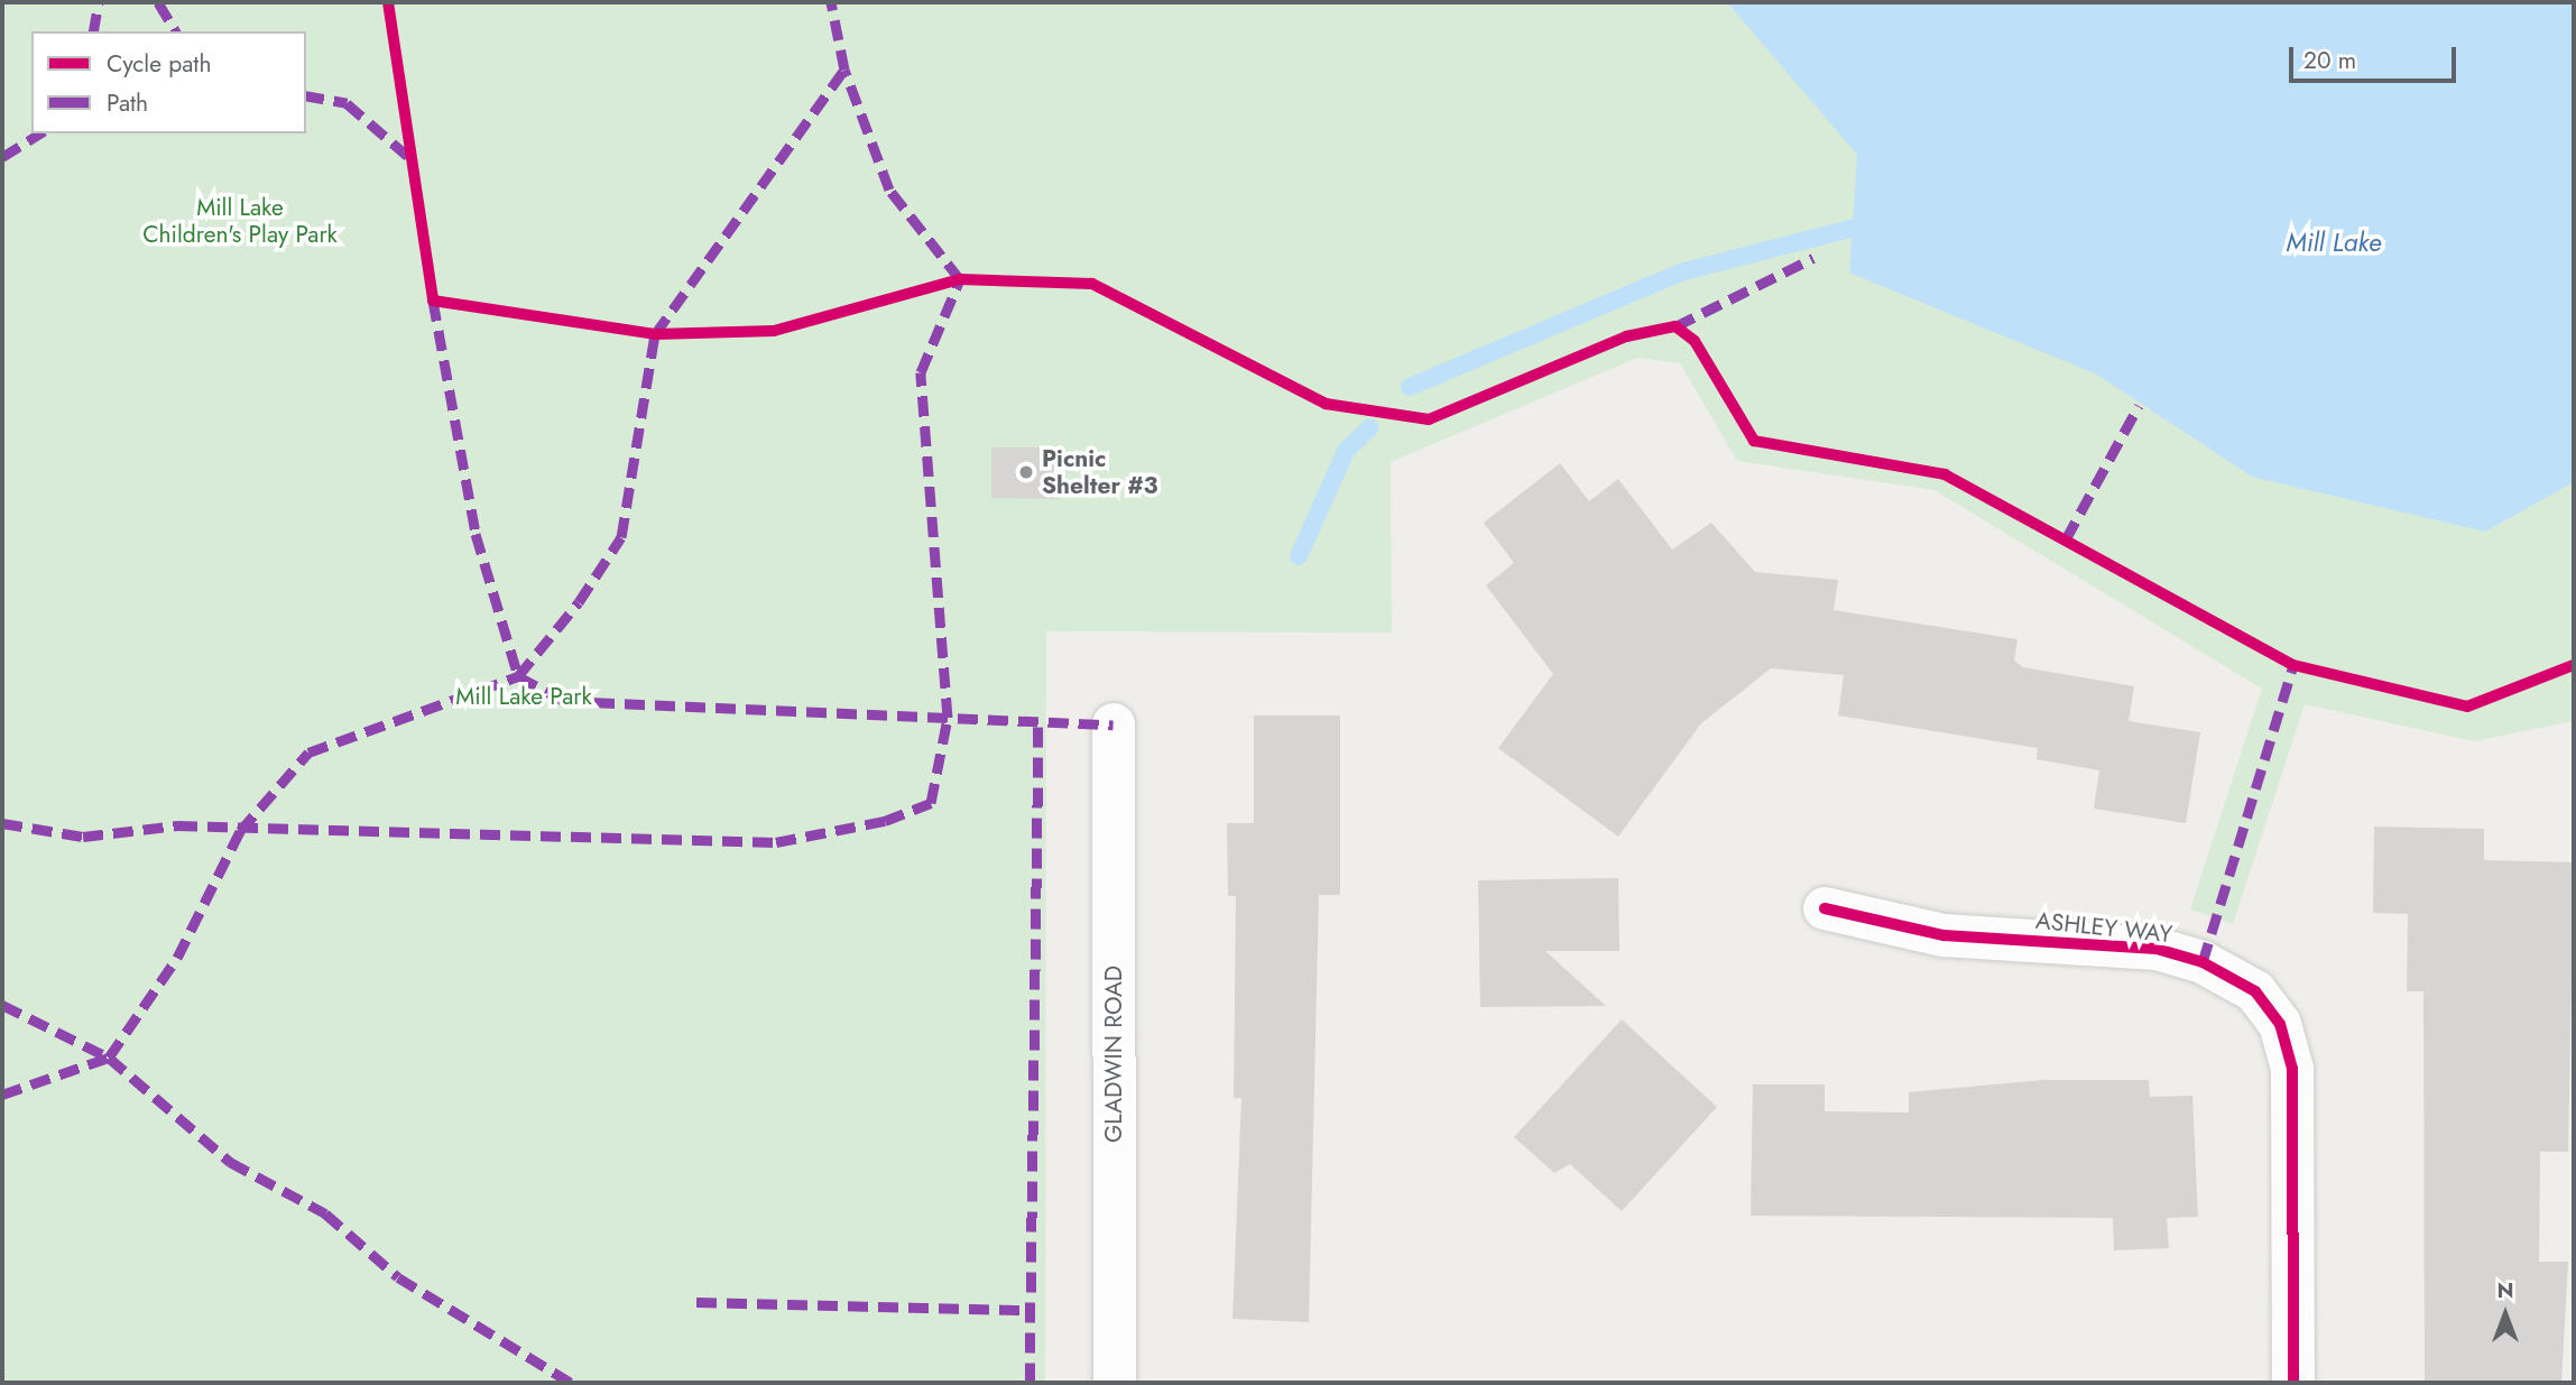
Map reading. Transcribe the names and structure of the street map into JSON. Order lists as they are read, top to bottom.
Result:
{
  "streets": {
    "street": ["ASHLEY WAY", "GLADWIN ROAD"]
  },
  "water": ["Mill Lake"],
  "parks": ["Mill Lake Children's Play Park", "Mill Lake Park"],
  "places": ["Picnic Shelter #3"],
  "legend": ["Cycle path", "Path"],
  "scale_bar": "20 m",
  "north": "top"
}
